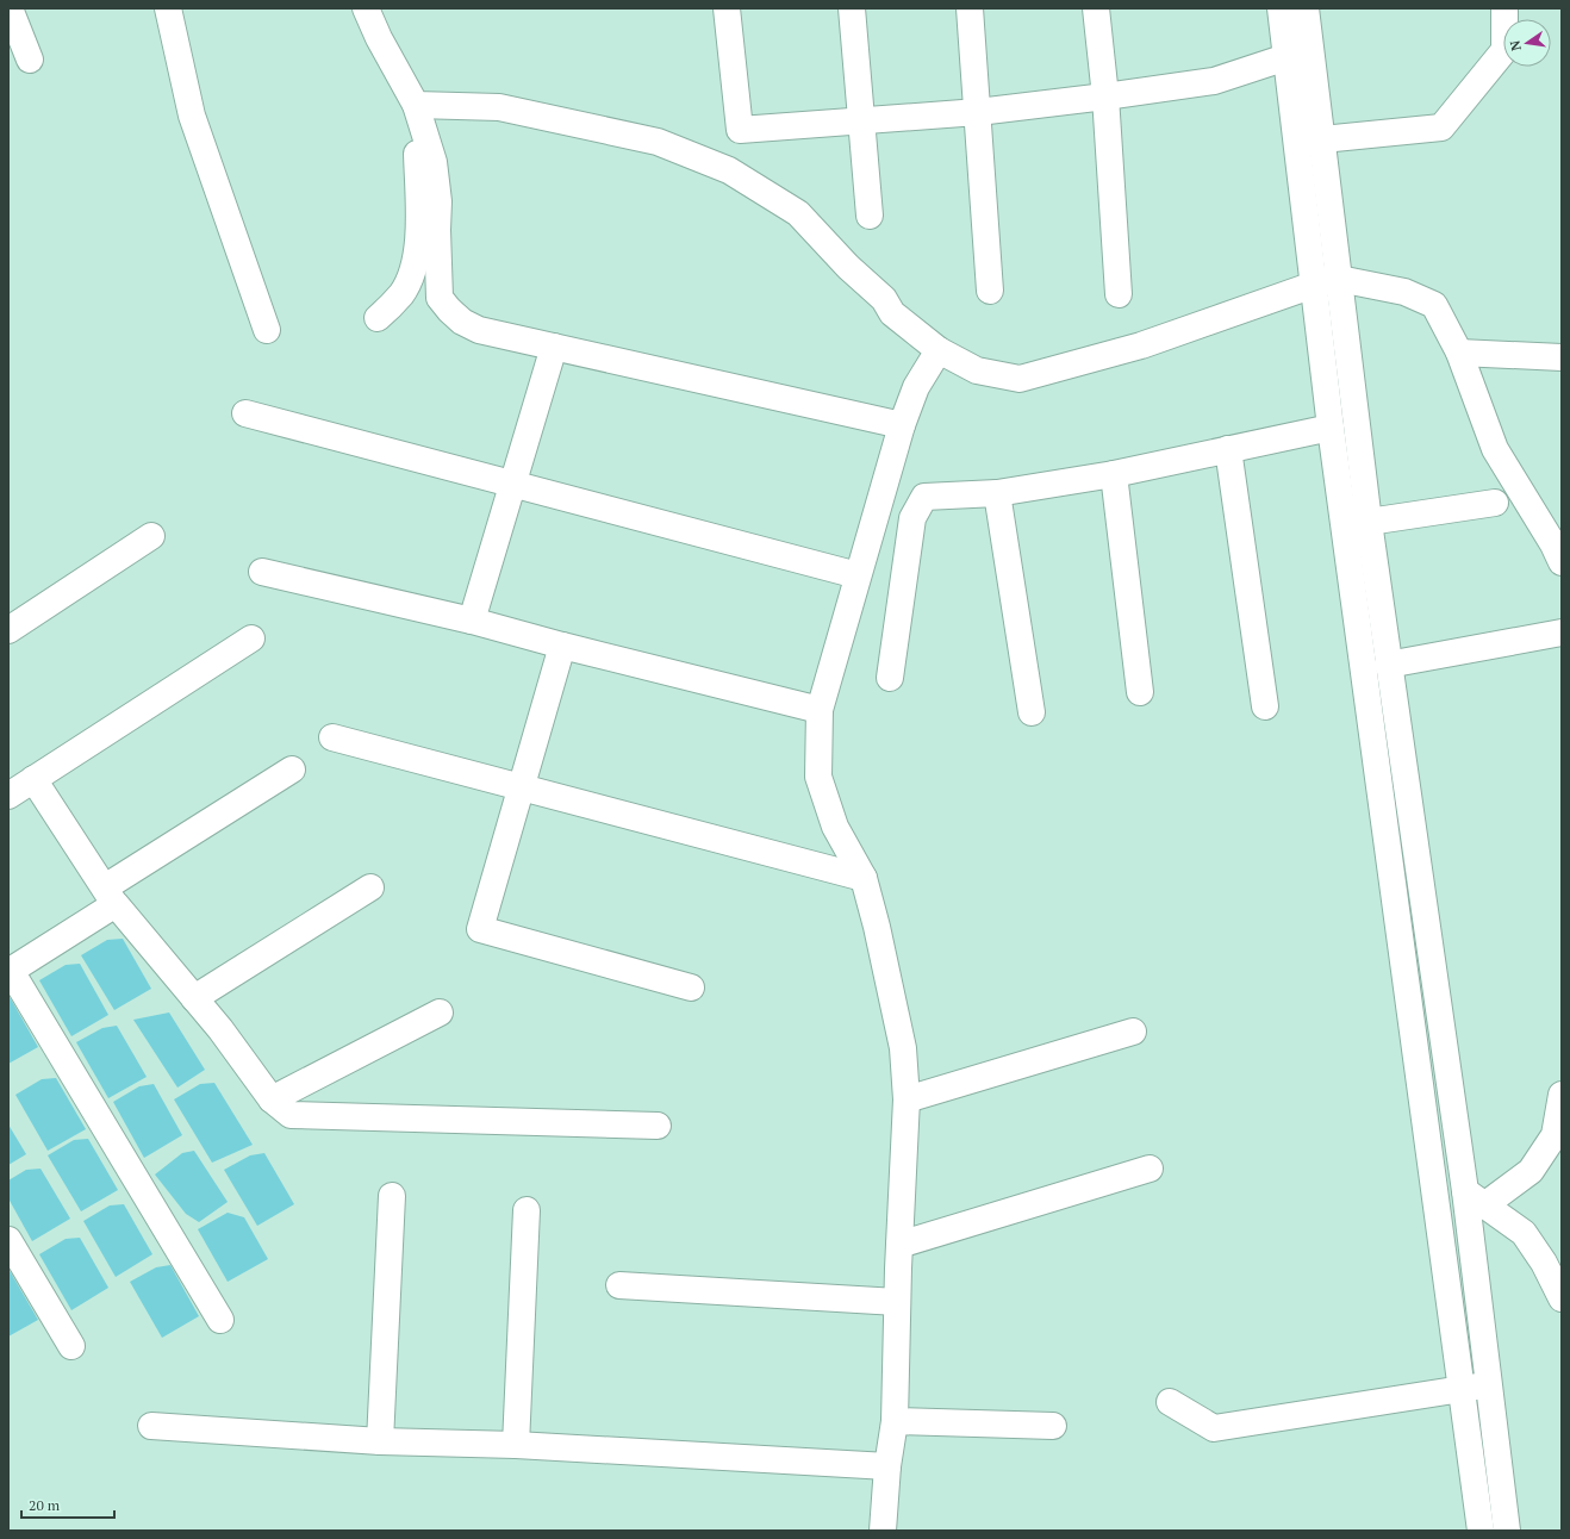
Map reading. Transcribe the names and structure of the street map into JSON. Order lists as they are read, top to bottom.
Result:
{
  "scale_bar": "20 m",
  "north": "left"
}
